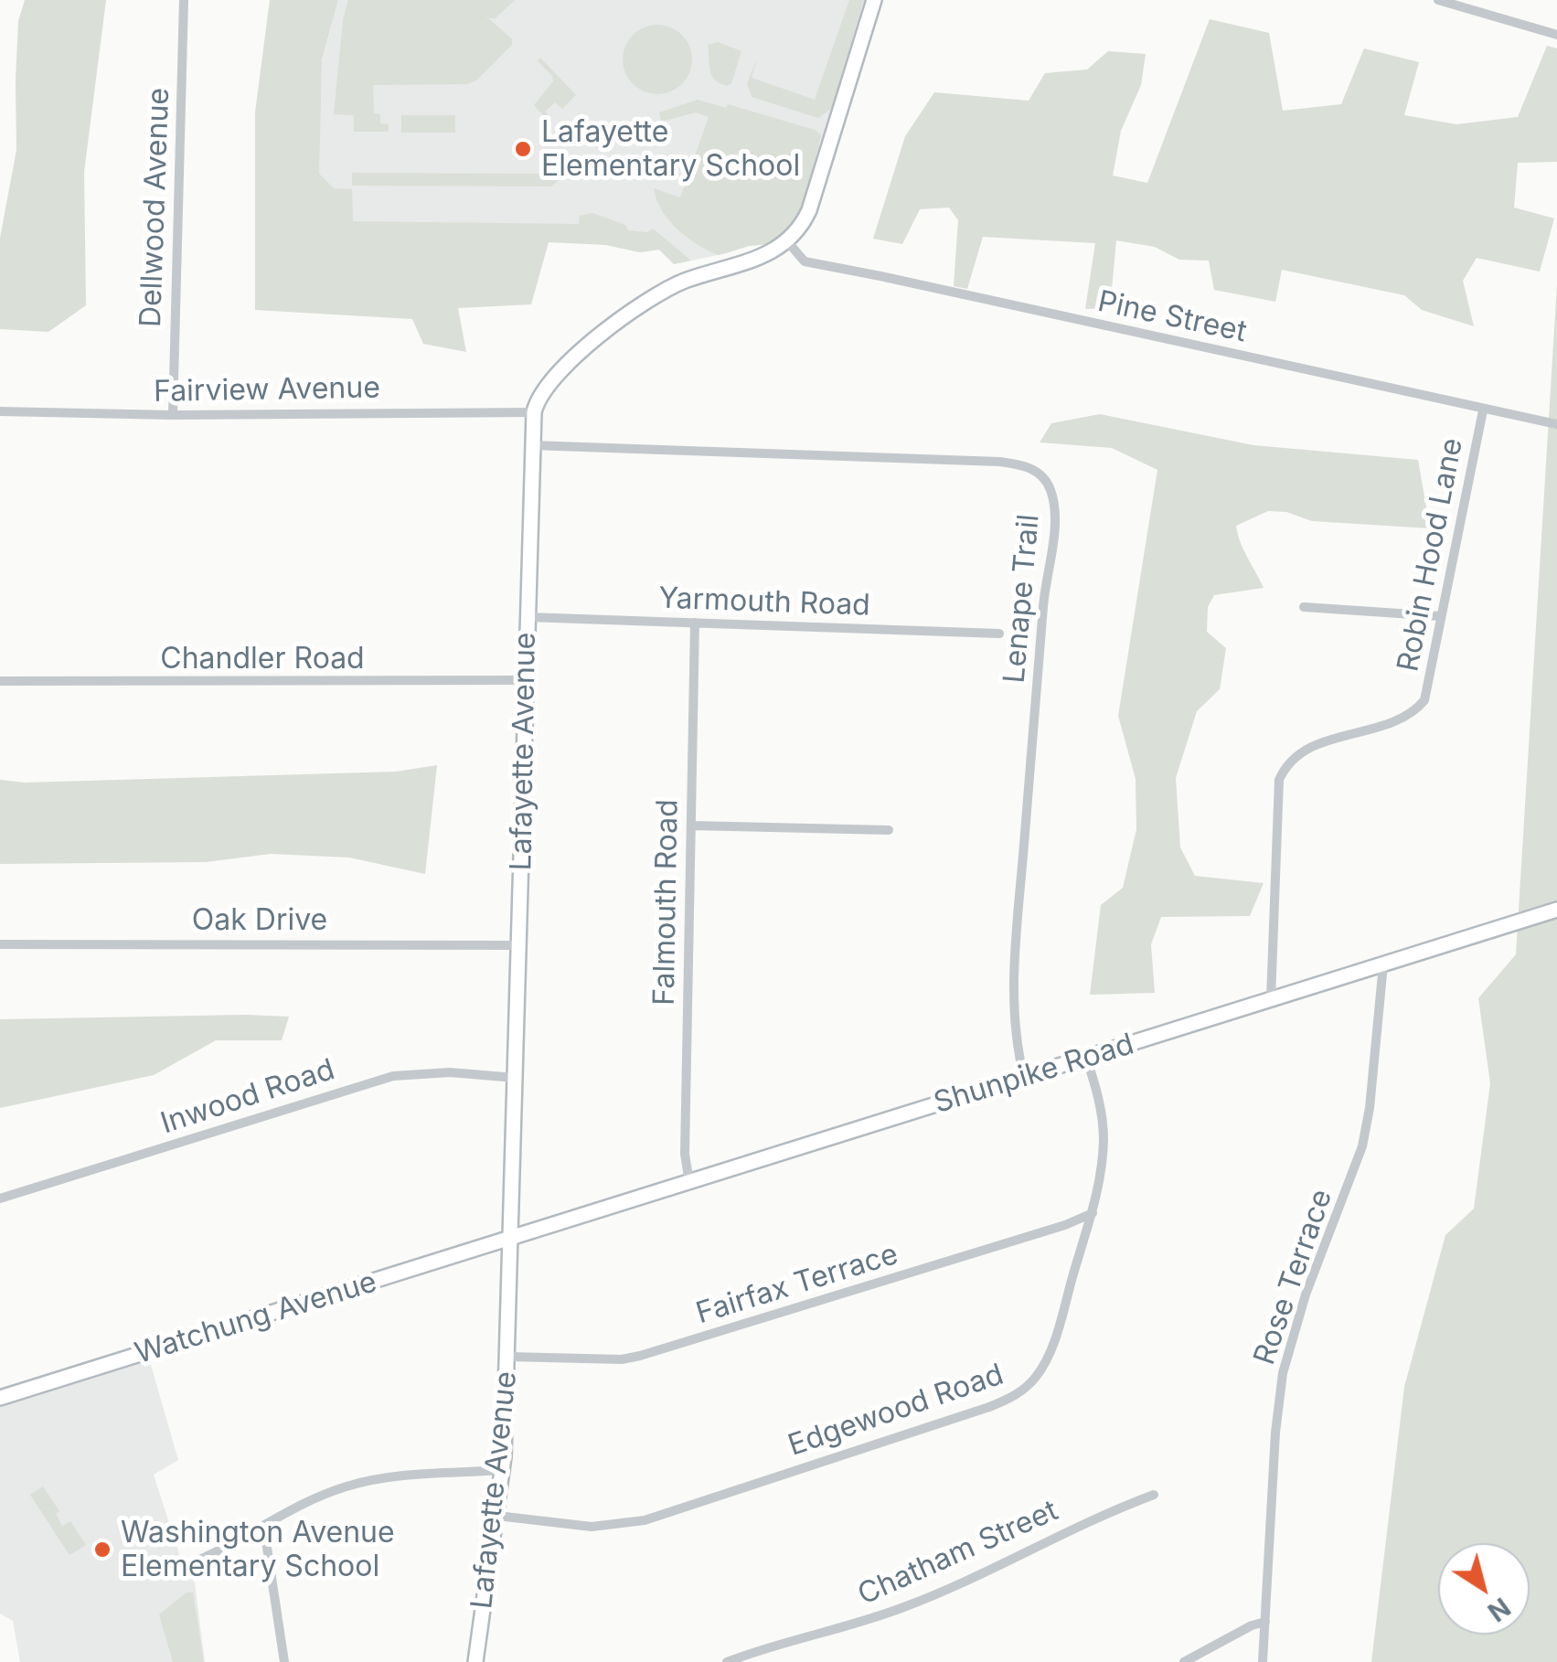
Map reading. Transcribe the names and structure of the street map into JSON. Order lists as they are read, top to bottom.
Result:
{
  "streets": {
    "street": [
      "Dellwood Avenue",
      "Pine Street",
      "Fairview Avenue",
      "Robin Hood Lane",
      "Lenape Trail",
      "Yarmouth Road",
      "Chandler Road",
      "Lafayette Avenue",
      "Falmouth Road",
      "Oak Drive",
      "Shunpike Road",
      "Inwood Road",
      "Rose Terrace",
      "Fairfax Terrace",
      "Watchung Avenue",
      "Edgewood Road",
      "Chatham Street"
    ]
  },
  "crossings": [
    ["Dellwood Avenue", "Fairview Avenue"],
    ["Pine Street", "Robin Hood Lane"],
    ["Pine Street", "Lafayette Avenue"],
    ["Fairview Avenue", "Lafayette Avenue"],
    ["Robin Hood Lane", "Shunpike Road"],
    ["Lenape Trail", "Lafayette Avenue"],
    ["Lenape Trail", "Shunpike Road"],
    ["Yarmouth Road", "Lafayette Avenue"],
    ["Yarmouth Road", "Falmouth Road"],
    ["Chandler Road", "Lafayette Avenue"],
    ["Lafayette Avenue", "Oak Drive"],
    ["Lafayette Avenue", "Shunpike Road"],
    ["Lafayette Avenue", "Inwood Road"],
    ["Lafayette Avenue", "Fairfax Terrace"],
    ["Lafayette Avenue", "Watchung Avenue"],
    ["Lafayette Avenue", "Edgewood Road"],
    ["Falmouth Road", "Shunpike Road"],
    ["Shunpike Road", "Rose Terrace"],
    ["Shunpike Road", "Watchung Avenue"],
    ["Shunpike Road", "Edgewood Road"],
    ["Fairfax Terrace", "Edgewood Road"]
  ],
  "places": ["Lafayette Elementary School", "Washington Avenue Elementary School"],
  "north": "bottom right"
}
